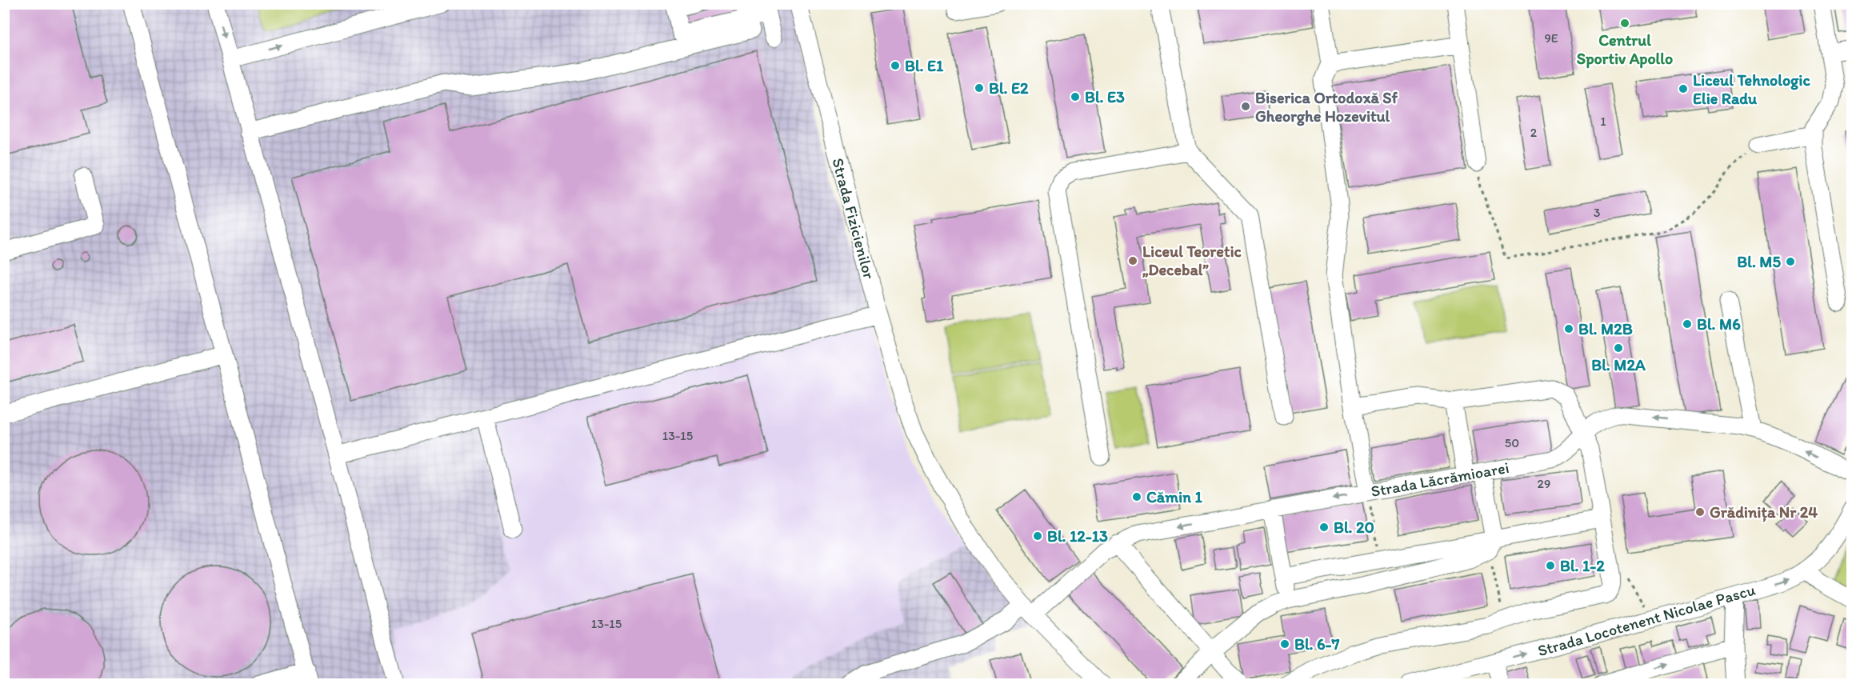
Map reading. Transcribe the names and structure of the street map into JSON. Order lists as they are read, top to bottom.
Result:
{
  "streets": {
    "street": ["Strada Fizicienilor", "Strada Lăcrămioarei", "Strada Locotenent Nicolae Pascu"]
  },
  "crossings": [
    ["Strada Fizicienilor", "Strada Lăcrămioarei"]
  ],
  "places": [
    "Centrul Sportiv Apollo",
    "Bl. E1",
    "Bl. E2",
    "Liceul Tehnologic Elie Radu",
    "Bl. E3",
    "Biserica Ortodoxă Sf Gheorghe Hozevitul",
    "Liceul Teoretic „Decebal”",
    "Bl. M5",
    "Bl. M6",
    "Bl. M2B",
    "Bl. M2A",
    "Cămin 1",
    "Grădinița Nr 24",
    "Bl. 20",
    "Bl. 12-13",
    "Bl. 1-2",
    "Bl. 6-7"
  ],
  "house_numbers": [
    "9E",
    "1",
    "2",
    "3",
    "13-15",
    "50",
    "29",
    "13-15"
  ]
}
